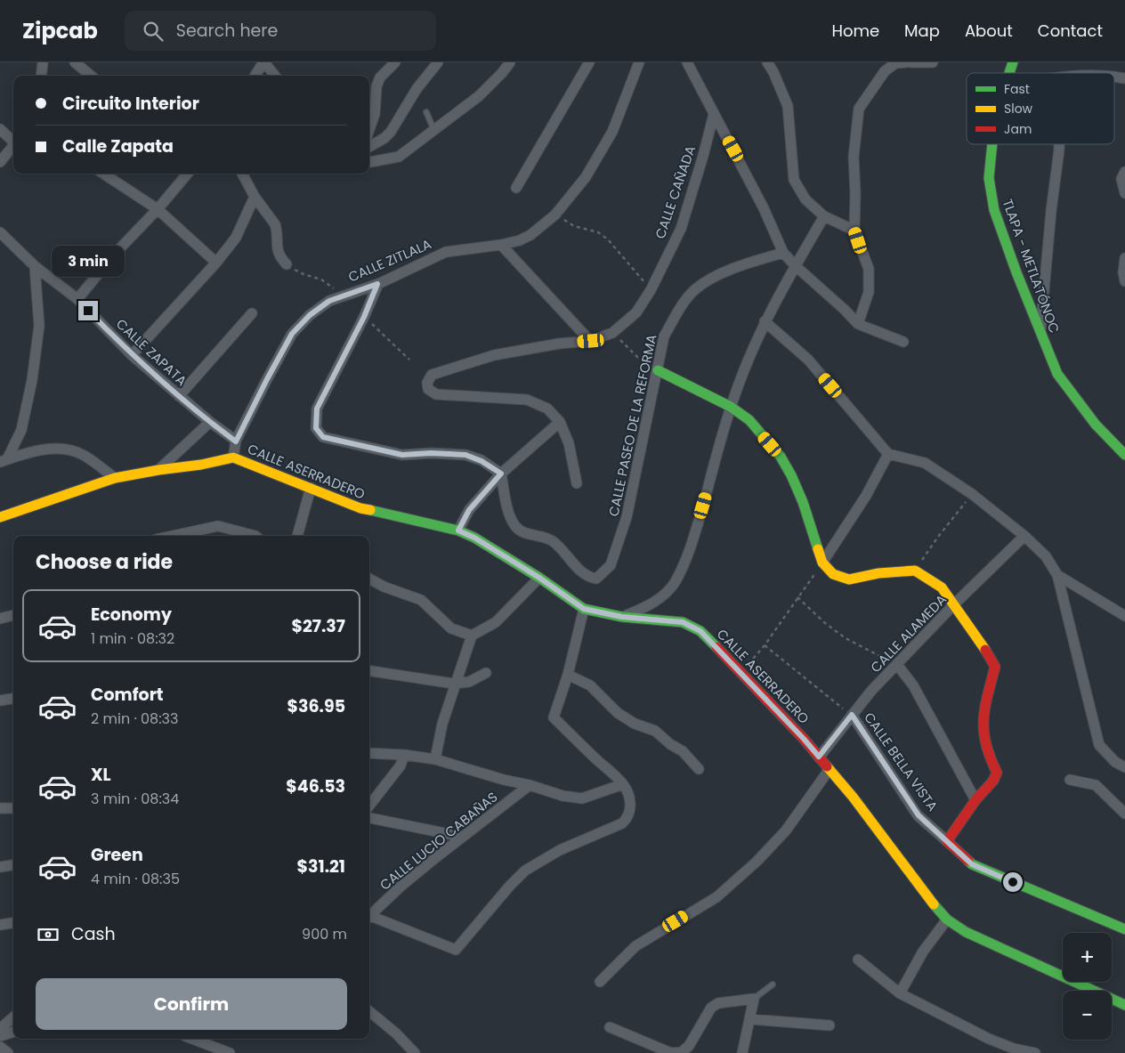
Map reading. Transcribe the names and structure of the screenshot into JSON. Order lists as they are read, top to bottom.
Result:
{
  "streets": {
    "street": [
      "CALLE CAÑADA",
      "CALLE ZITLALA",
      "TLAPA - METLATÓNOC",
      "CALLE ZAPATA",
      "CALLE PASEO DE LA REFORMA",
      "CALLE ASERRADERO",
      "CALLE ALAMEDA",
      "CALLE BELLA VISTA",
      "CALLE LUCIO CABAÑAS"
    ]
  },
  "crossings": [
    ["CALLE ZITLALA", "CALLE ZAPATA"],
    ["CALLE ASERRADERO", "CALLE ALAMEDA"],
    ["CALLE ALAMEDA", "CALLE BELLA VISTA"]
  ],
  "legend": ["Fast", "Slow", "Jam"],
  "page": {
    "header": "Zipcab",
    "search": "Search here",
    "nav": [
      "Home",
      "Map",
      "About",
      "Contact"
    ],
    "banner": ["Circuito Interior", "Calle Zapata"],
    "bubble": "3 min",
    "heading": "Choose a ride",
    "list": [
      {
        "name": "Economy",
        "note": "1 min · 08:32",
        "value": "$27.37"
      },
      {
        "name": "Comfort",
        "note": "2 min · 08:33",
        "value": "$36.95"
      },
      {
        "name": "XL",
        "note": "3 min · 08:34",
        "value": "$46.53"
      },
      {
        "name": "Green",
        "note": "4 min · 08:35",
        "value": "$31.21"
      }
    ],
    "pay": ["Cash", "900 m"],
    "map_buttons": ["+", "−"],
    "buttons": "Confirm"
  }
}
